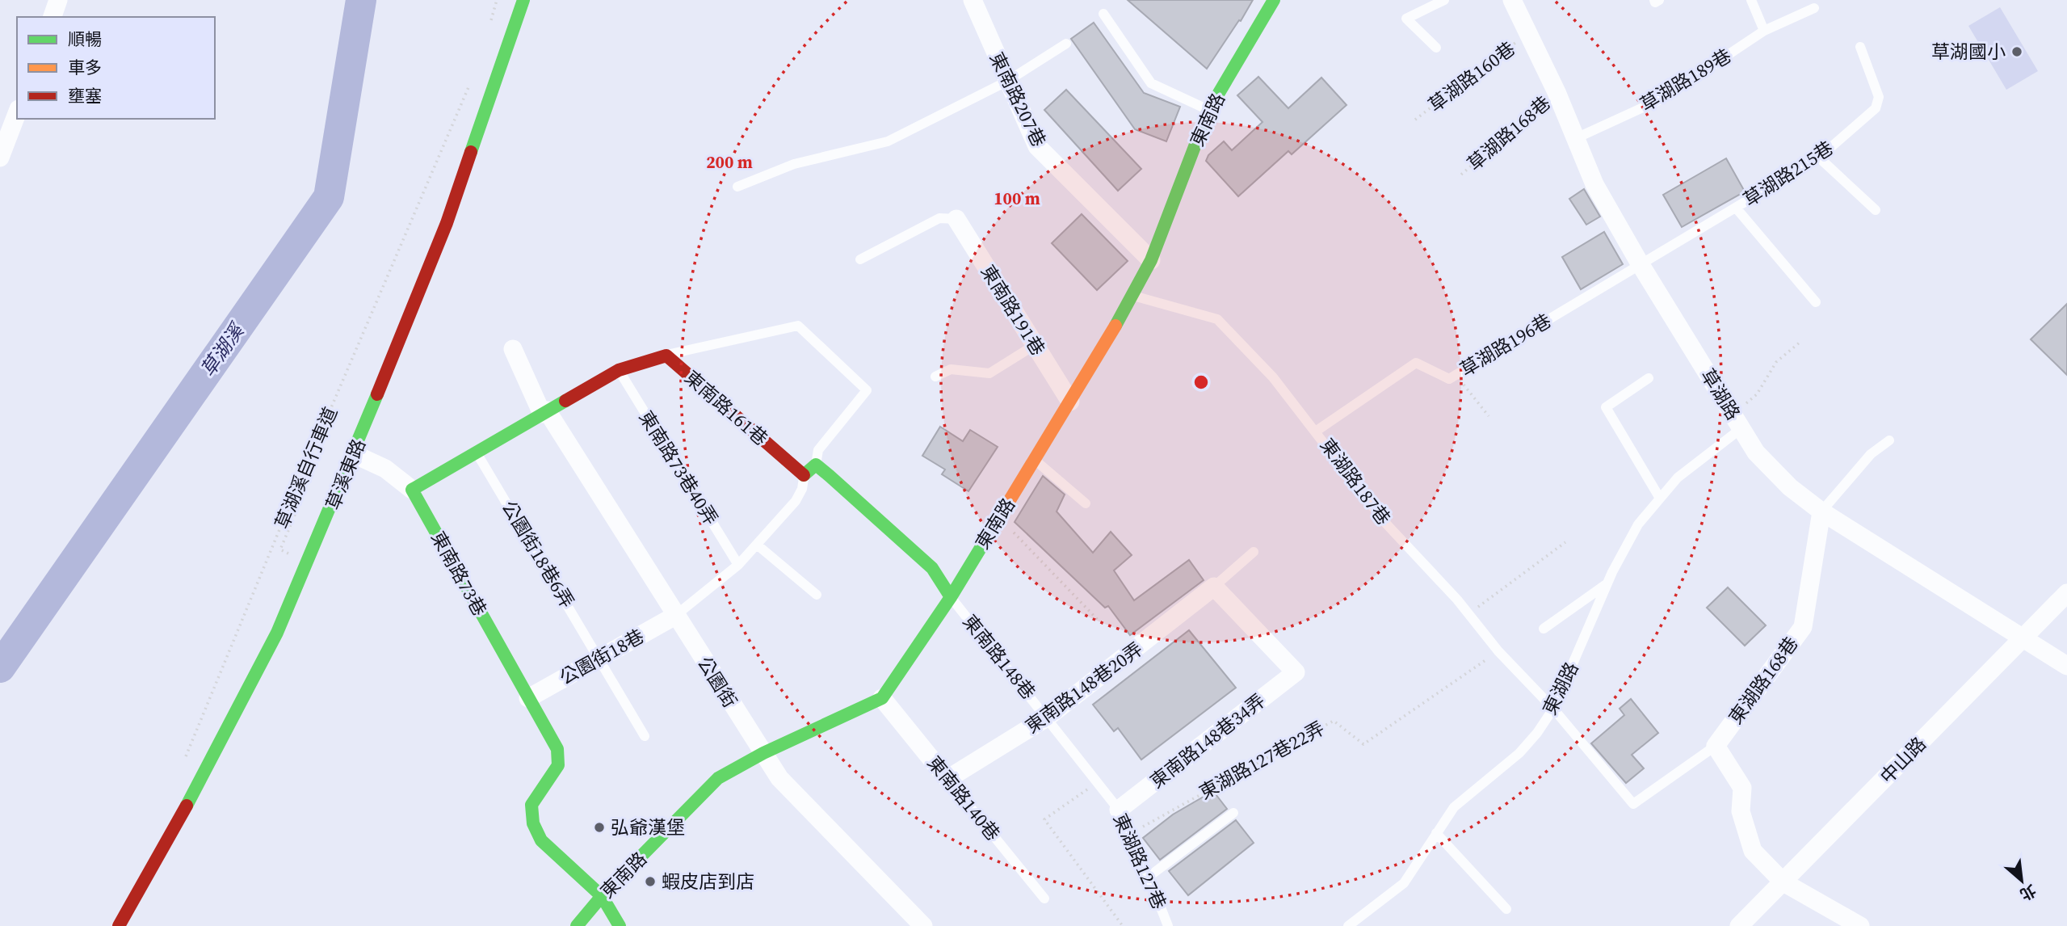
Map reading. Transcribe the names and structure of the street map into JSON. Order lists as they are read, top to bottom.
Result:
{
  "streets": {
    "street": [
      "東南路207巷",
      "東南路",
      "東南路191巷",
      "草湖路",
      "東南路161巷",
      "草溪東路",
      "東南路73巷",
      "公園街18巷",
      "東湖路168巷",
      "公園街",
      "東南路148巷20弄",
      "東南路148巷34弄",
      "中山路",
      "東南路140巷"
    ],
    "lane": [
      "草湖路189巷",
      "草湖路215巷",
      "草湖路196巷",
      "東南路73巷40弄",
      "東湖路187巷",
      "公園街18巷6弄",
      "東南路148巷",
      "東湖路",
      "東湖路127巷"
    ],
    "path": [
      "草湖路160巷",
      "草湖路168巷",
      "草湖溪自行車道",
      "東湖路127巷22弄"
    ]
  },
  "crossings": [
    ["草湖路160巷", "草湖路"],
    ["草湖路189巷", "草湖路"],
    ["東南路207巷", "東南路"],
    ["東南路", "東南路191巷"],
    ["東南路", "東湖路187巷"],
    ["東南路", "東南路73巷"],
    ["東南路", "東南路148巷"],
    ["東南路", "公園街"],
    ["東南路", "東南路140巷"],
    ["草湖路168巷", "草湖路"],
    ["草湖路215巷", "草湖路196巷"],
    ["草湖路215巷", "草湖路"],
    ["草湖路196巷", "草湖路"],
    ["草湖路196巷", "東湖路187巷"],
    ["草湖路", "東湖路168巷"],
    ["草湖路", "東湖路"],
    ["草湖路", "中山路"],
    ["東湖路187巷", "東湖路168巷"],
    ["東湖路187巷", "東湖路"],
    ["東湖路187巷", "東湖路127巷22弄"],
    ["公園街18巷6弄", "公園街18巷"],
    ["東南路73巷", "公園街18巷"],
    ["公園街18巷", "公園街"],
    ["東南路148巷", "東南路148巷20弄"],
    ["東南路148巷", "東湖路127巷"],
    ["東湖路168巷", "東湖路"],
    ["東南路148巷20弄", "東南路148巷34弄"],
    ["東南路148巷20弄", "東南路140巷"],
    ["東南路148巷20弄", "東湖路127巷"],
    ["東南路148巷34弄", "東湖路127巷"],
    ["東湖路127巷22弄", "東湖路127巷"]
  ],
  "water": ["草湖溪"],
  "places": ["草湖國小", "弘爺漢堡", "蝦皮店到店"],
  "legend": ["順暢", "車多", "壅塞"],
  "north": "bottom right",
  "rings": ["200 m", "100 m"]
}
